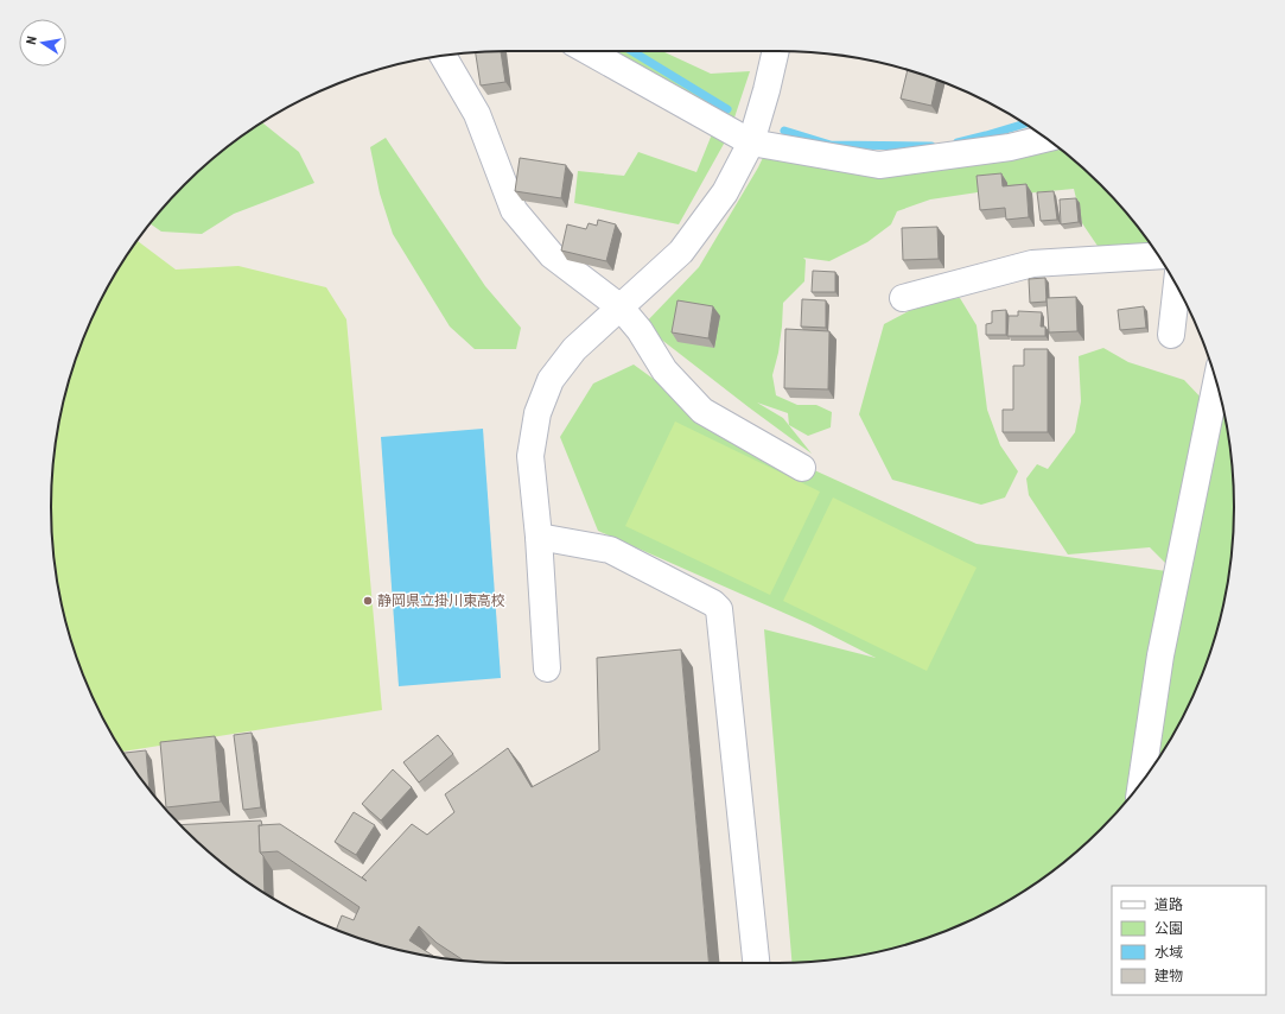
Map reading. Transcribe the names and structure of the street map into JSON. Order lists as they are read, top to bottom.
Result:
{
  "places": ["静岡県立掛川東高校"],
  "legend": [
    "道路",
    "公園",
    "水域",
    "建物"
  ],
  "north": "left"
}
